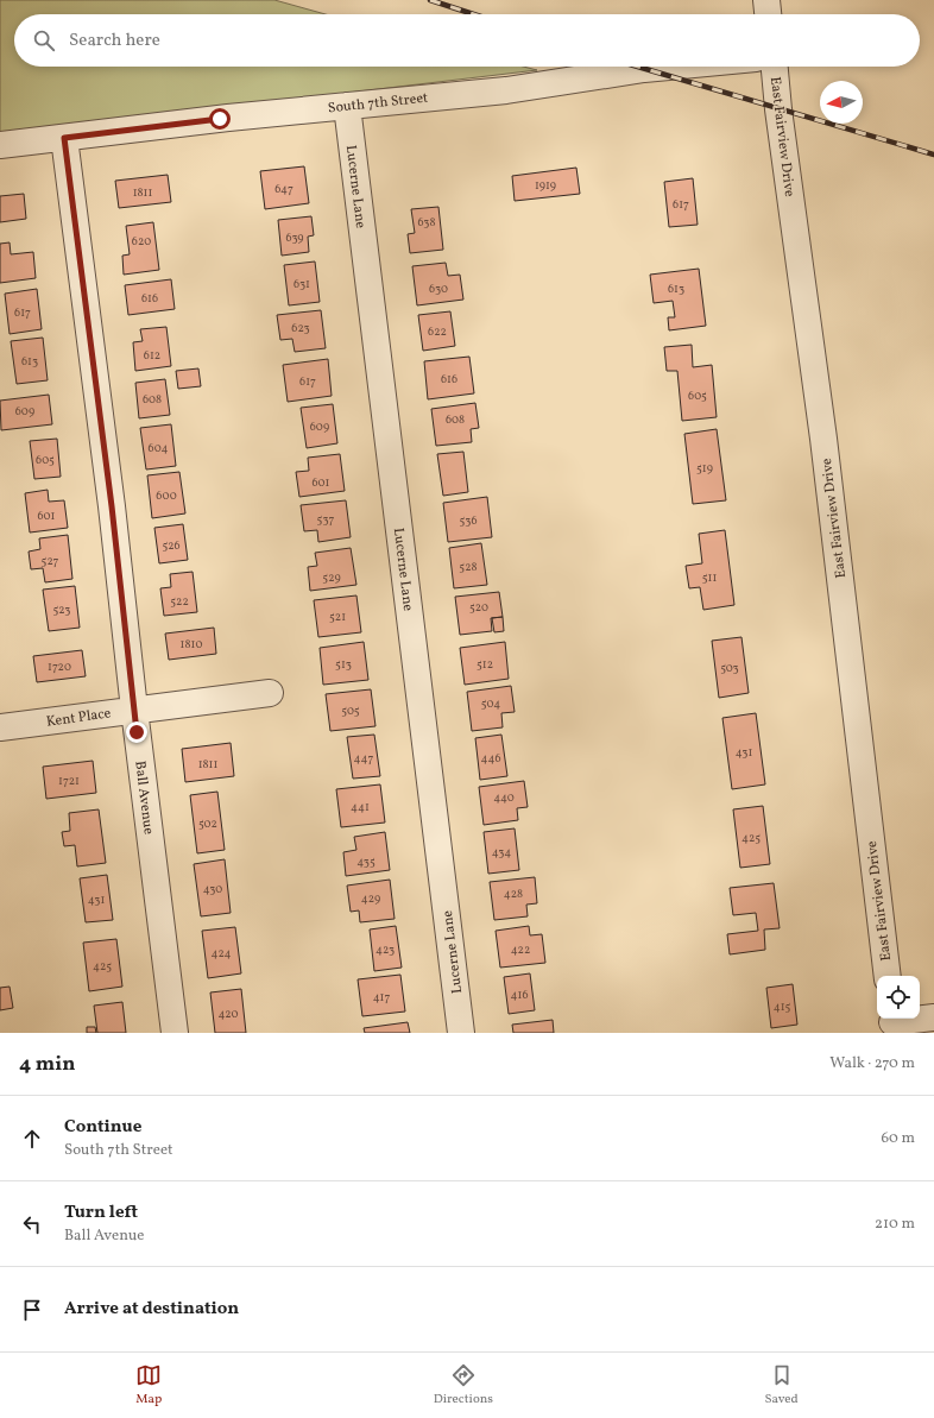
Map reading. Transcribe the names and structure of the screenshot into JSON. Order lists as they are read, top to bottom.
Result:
{
  "streets": {
    "street": [
      "South 7th Street",
      "East Fairview Drive",
      "Lucerne Lane",
      "Kent Place",
      "Ball Avenue"
    ]
  },
  "crossings": [
    ["South 7th Street", "Lucerne Lane"],
    ["South 7th Street", "Ball Avenue"],
    ["Kent Place", "Ball Avenue"]
  ],
  "house_numbers": [
    "1919",
    "647",
    "1811",
    "617",
    "638",
    "639",
    "620",
    "631",
    "630",
    "613",
    "616",
    "617",
    "623",
    "622",
    "612",
    "613",
    "616",
    "617",
    "605",
    "608",
    "609",
    "608",
    "609",
    "604",
    "605",
    "519",
    "601",
    "600",
    "601",
    "537",
    "536",
    "526",
    "527",
    "528",
    "529",
    "511",
    "522",
    "520",
    "523",
    "521",
    "1810",
    "513",
    "512",
    "1720",
    "503",
    "504",
    "505",
    "431",
    "447",
    "446",
    "1811",
    "1721",
    "440",
    "441",
    "502",
    "425",
    "434",
    "435",
    "430",
    "428",
    "429",
    "431",
    "423",
    "422",
    "424",
    "425",
    "416",
    "417",
    "415",
    "420"
  ],
  "north": "left",
  "page": {
    "search": "Search here",
    "heading": ["4 min", "Walk · 270 m"],
    "list": [
      ["Continue", "South 7th Street", "60 m"],
      ["Turn left", "Ball Avenue", "210 m"],
      "Arrive at destination"
    ],
    "nav": ["Map", "Directions", "Saved"]
  }
}
